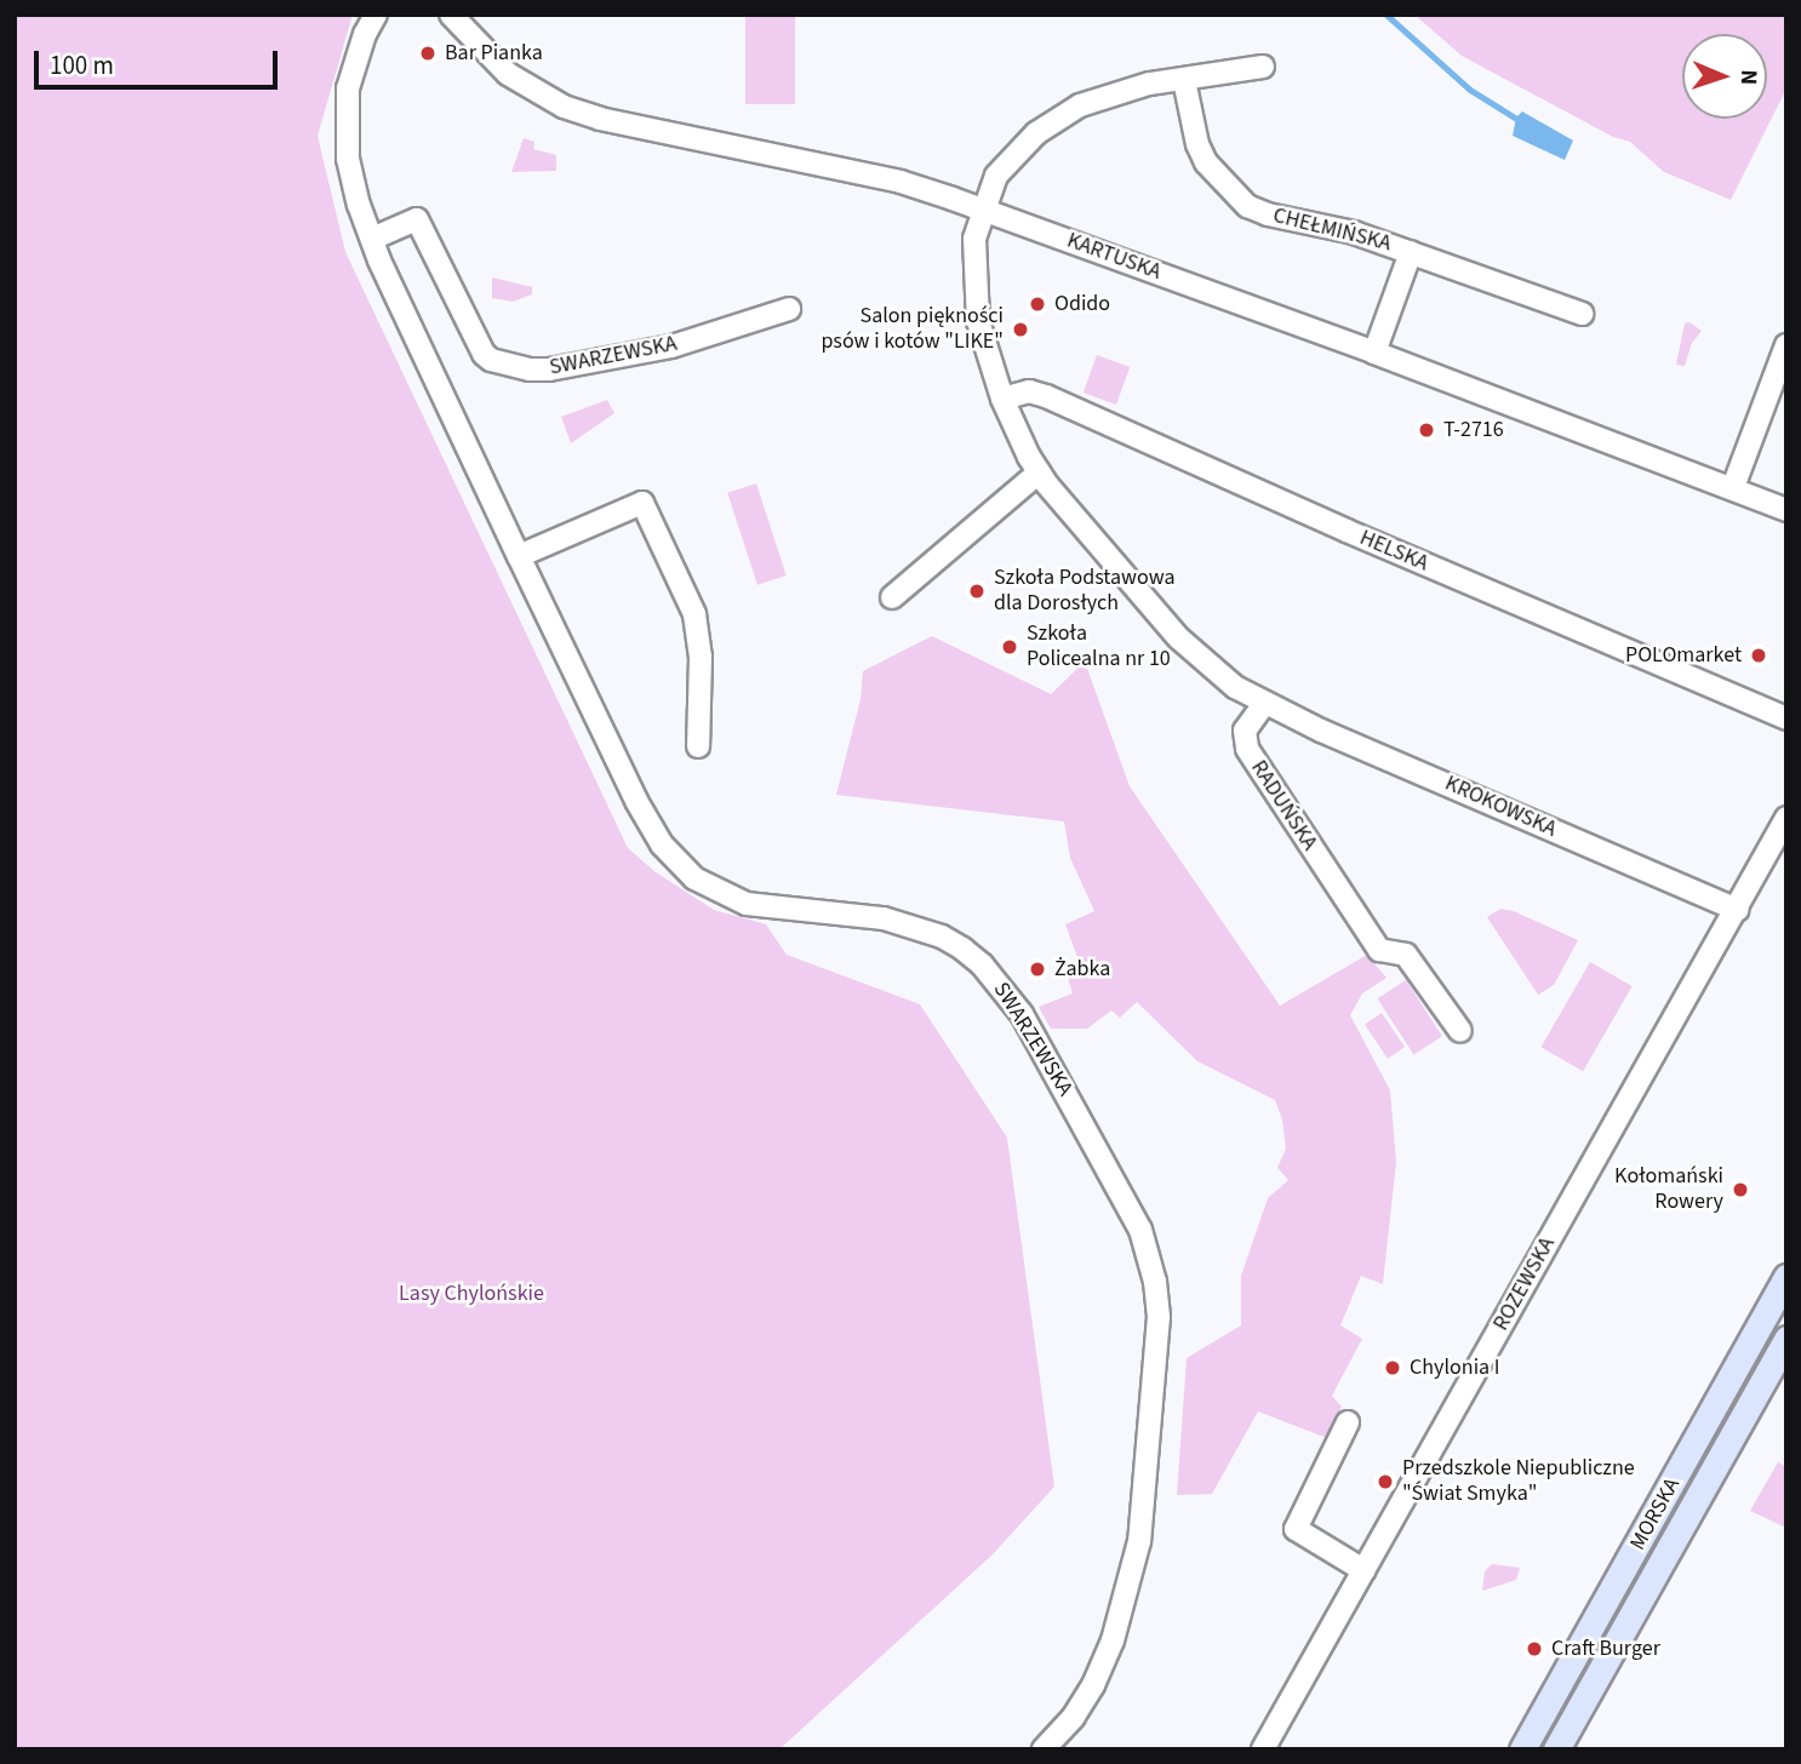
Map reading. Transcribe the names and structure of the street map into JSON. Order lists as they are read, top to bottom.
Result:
{
  "streets": {
    "main road": ["MORSKA"],
    "street": [
      "CHEŁMIŃSKA",
      "KARTUSKA",
      "SWARZEWSKA",
      "HELSKA",
      "RADUŃSKA",
      "KROKOWSKA",
      "ROZEWSKA"
    ]
  },
  "crossings": [
    ["CHEŁMIŃSKA", "KARTUSKA"],
    ["RADUŃSKA", "KROKOWSKA"],
    ["KROKOWSKA", "ROZEWSKA"]
  ],
  "parks": ["Lasy Chylońskie"],
  "places": [
    "Bar Pianka",
    "Odido",
    "Salon piękności psów i kotów \"LIKE\"",
    "T-2716",
    "Szkoła Podstawowa dla Dorosłych",
    "Szkoła Policealna nr 10",
    "POLOmarket",
    "Żabka",
    "Kołomański Rowery",
    "Chylonia I",
    "Przedszkole Niepubliczne \"Świat Smyka\"",
    "Craft Burger"
  ],
  "scale_bar": "100 m",
  "north": "right"
}
